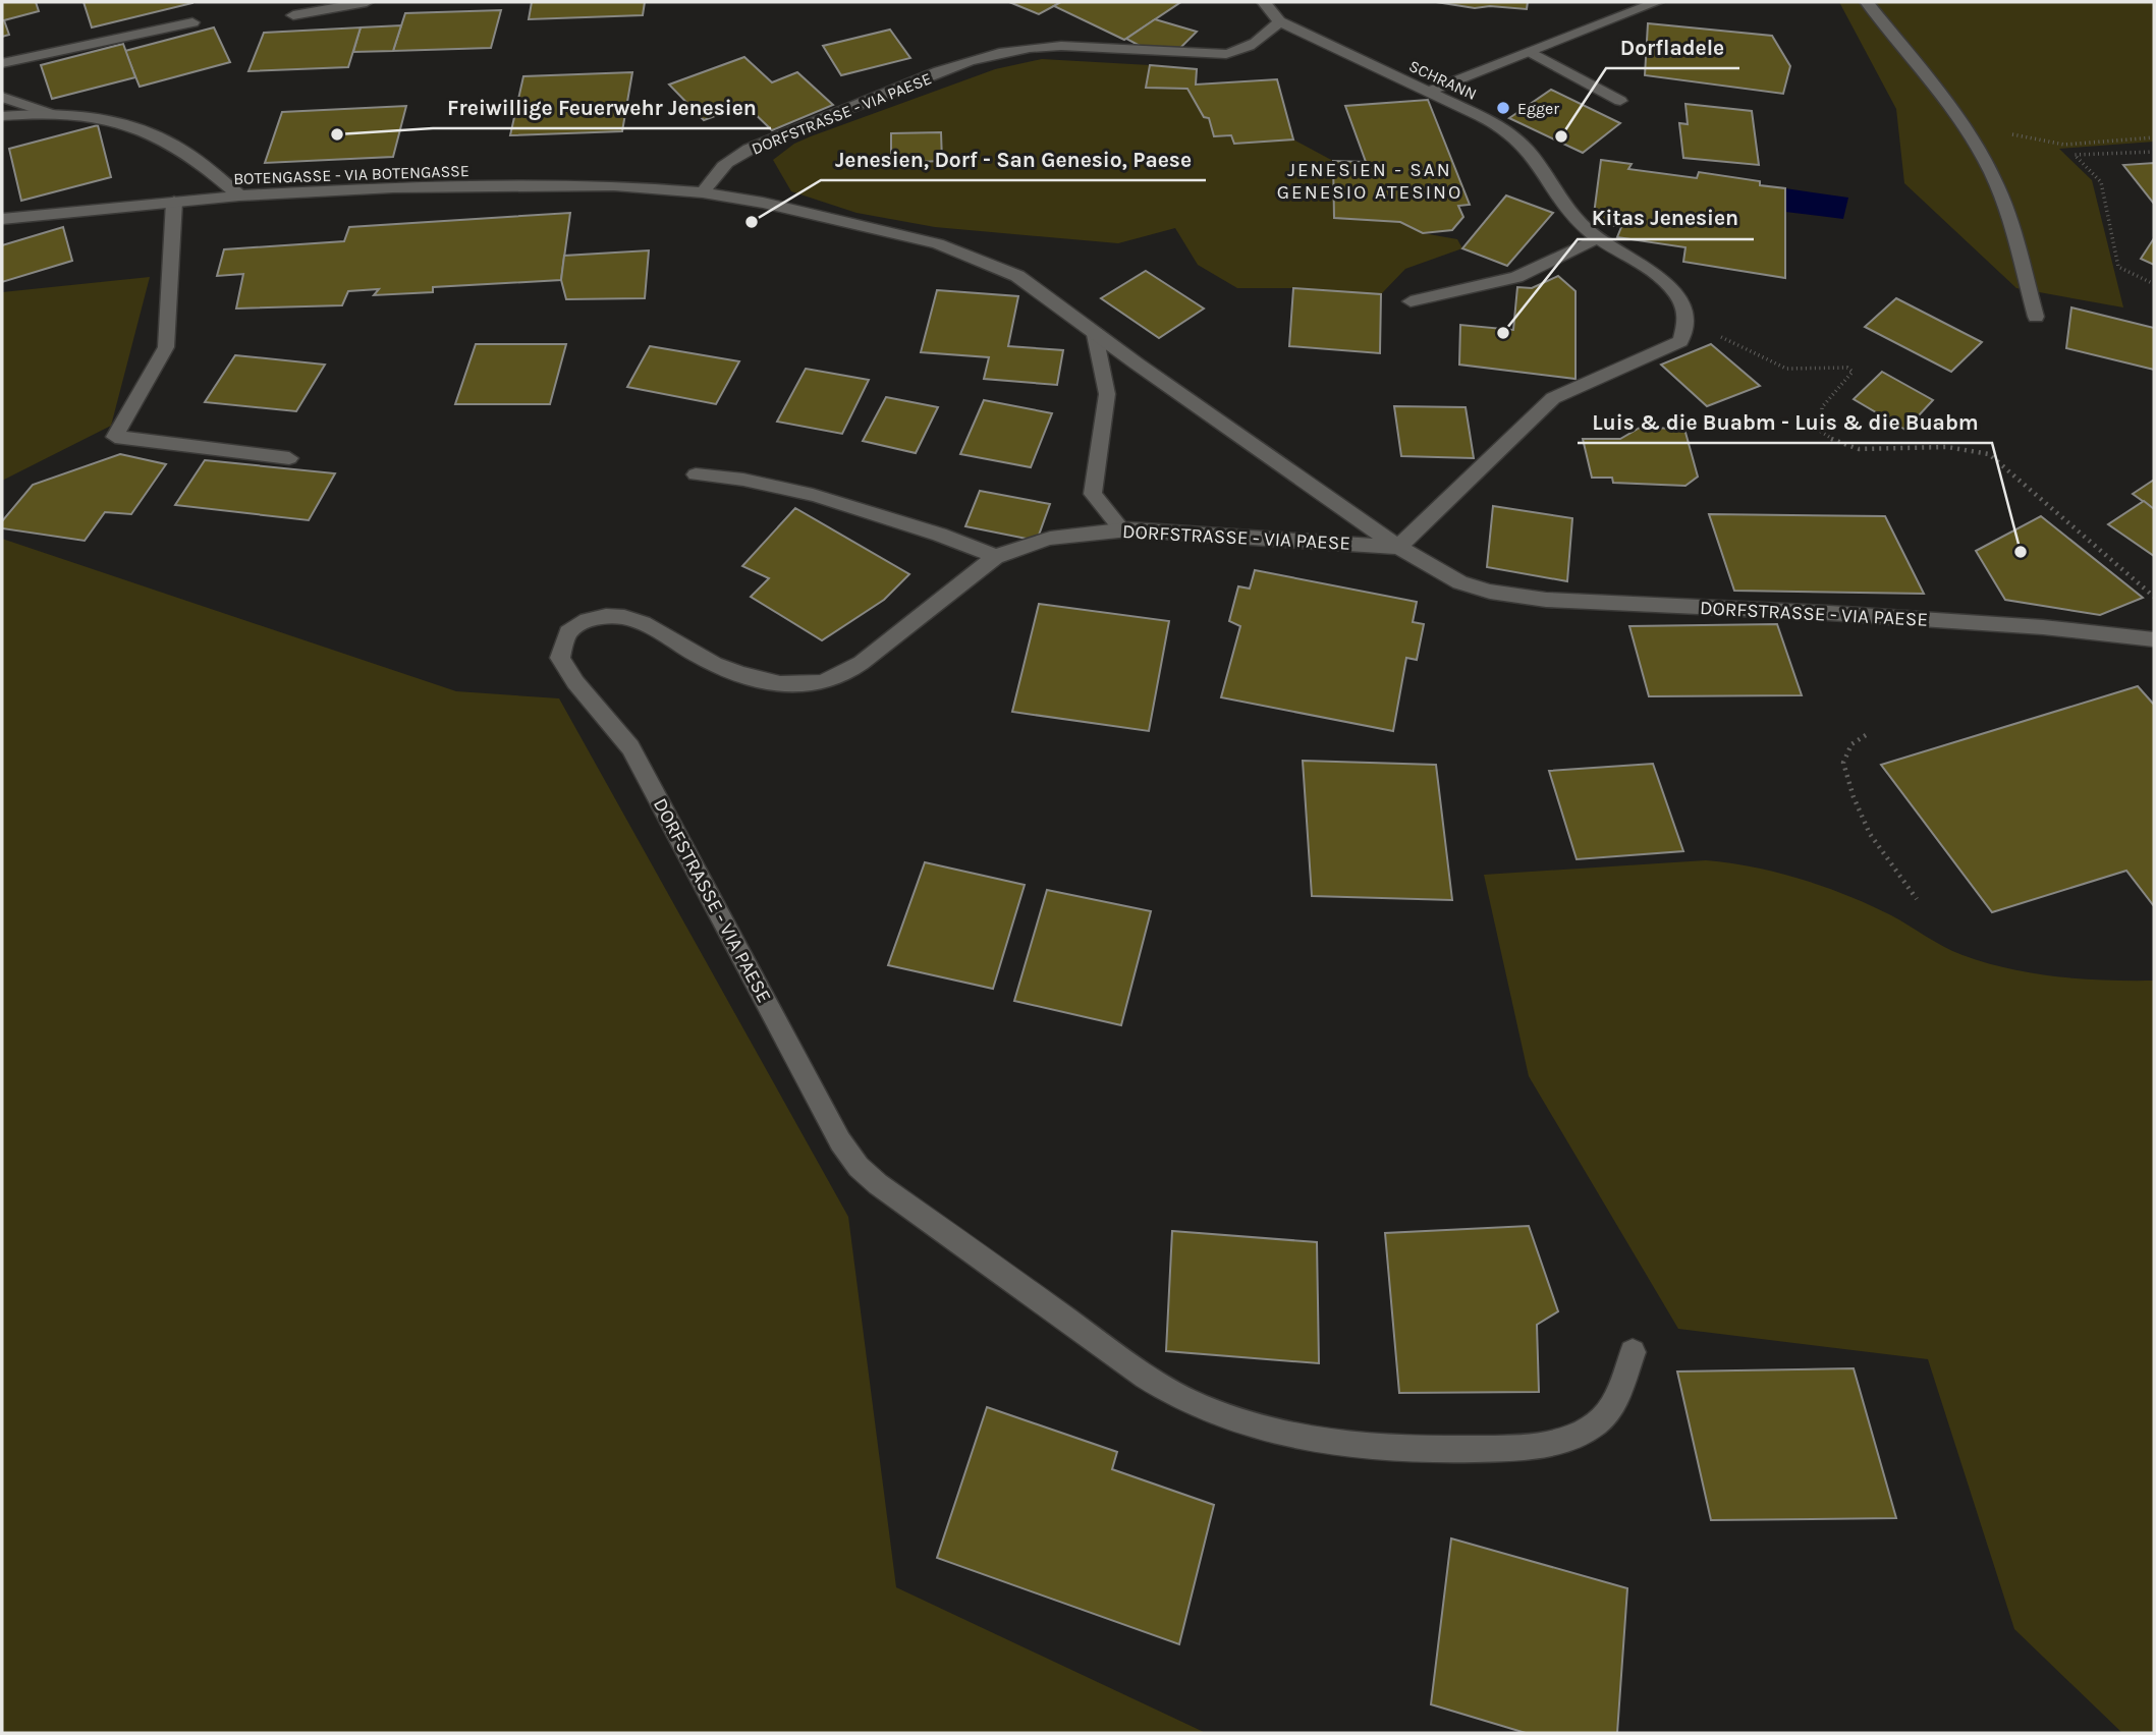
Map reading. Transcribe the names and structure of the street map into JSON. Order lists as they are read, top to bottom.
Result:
{
  "streets": {
    "street": ["SCHRANN", "DORFSTRASSE - VIA PAESE", "BOTENGASSE - VIA BOTENGASSE"]
  },
  "crossings": [
    ["SCHRANN", "DORFSTRASSE - VIA PAESE"],
    ["DORFSTRASSE - VIA PAESE", "BOTENGASSE - VIA BOTENGASSE"]
  ],
  "districts": ["JENESIEN - SAN GENESIO ATESINO"],
  "places": [
    "Egger",
    "Freiwillige Feuerwehr Jenesien",
    "Dorfladele",
    "Jenesien, Dorf - San Genesio, Paese",
    "Kitas Jenesien",
    "Luis & die Buabm - Luis & die Buabm"
  ]
}
